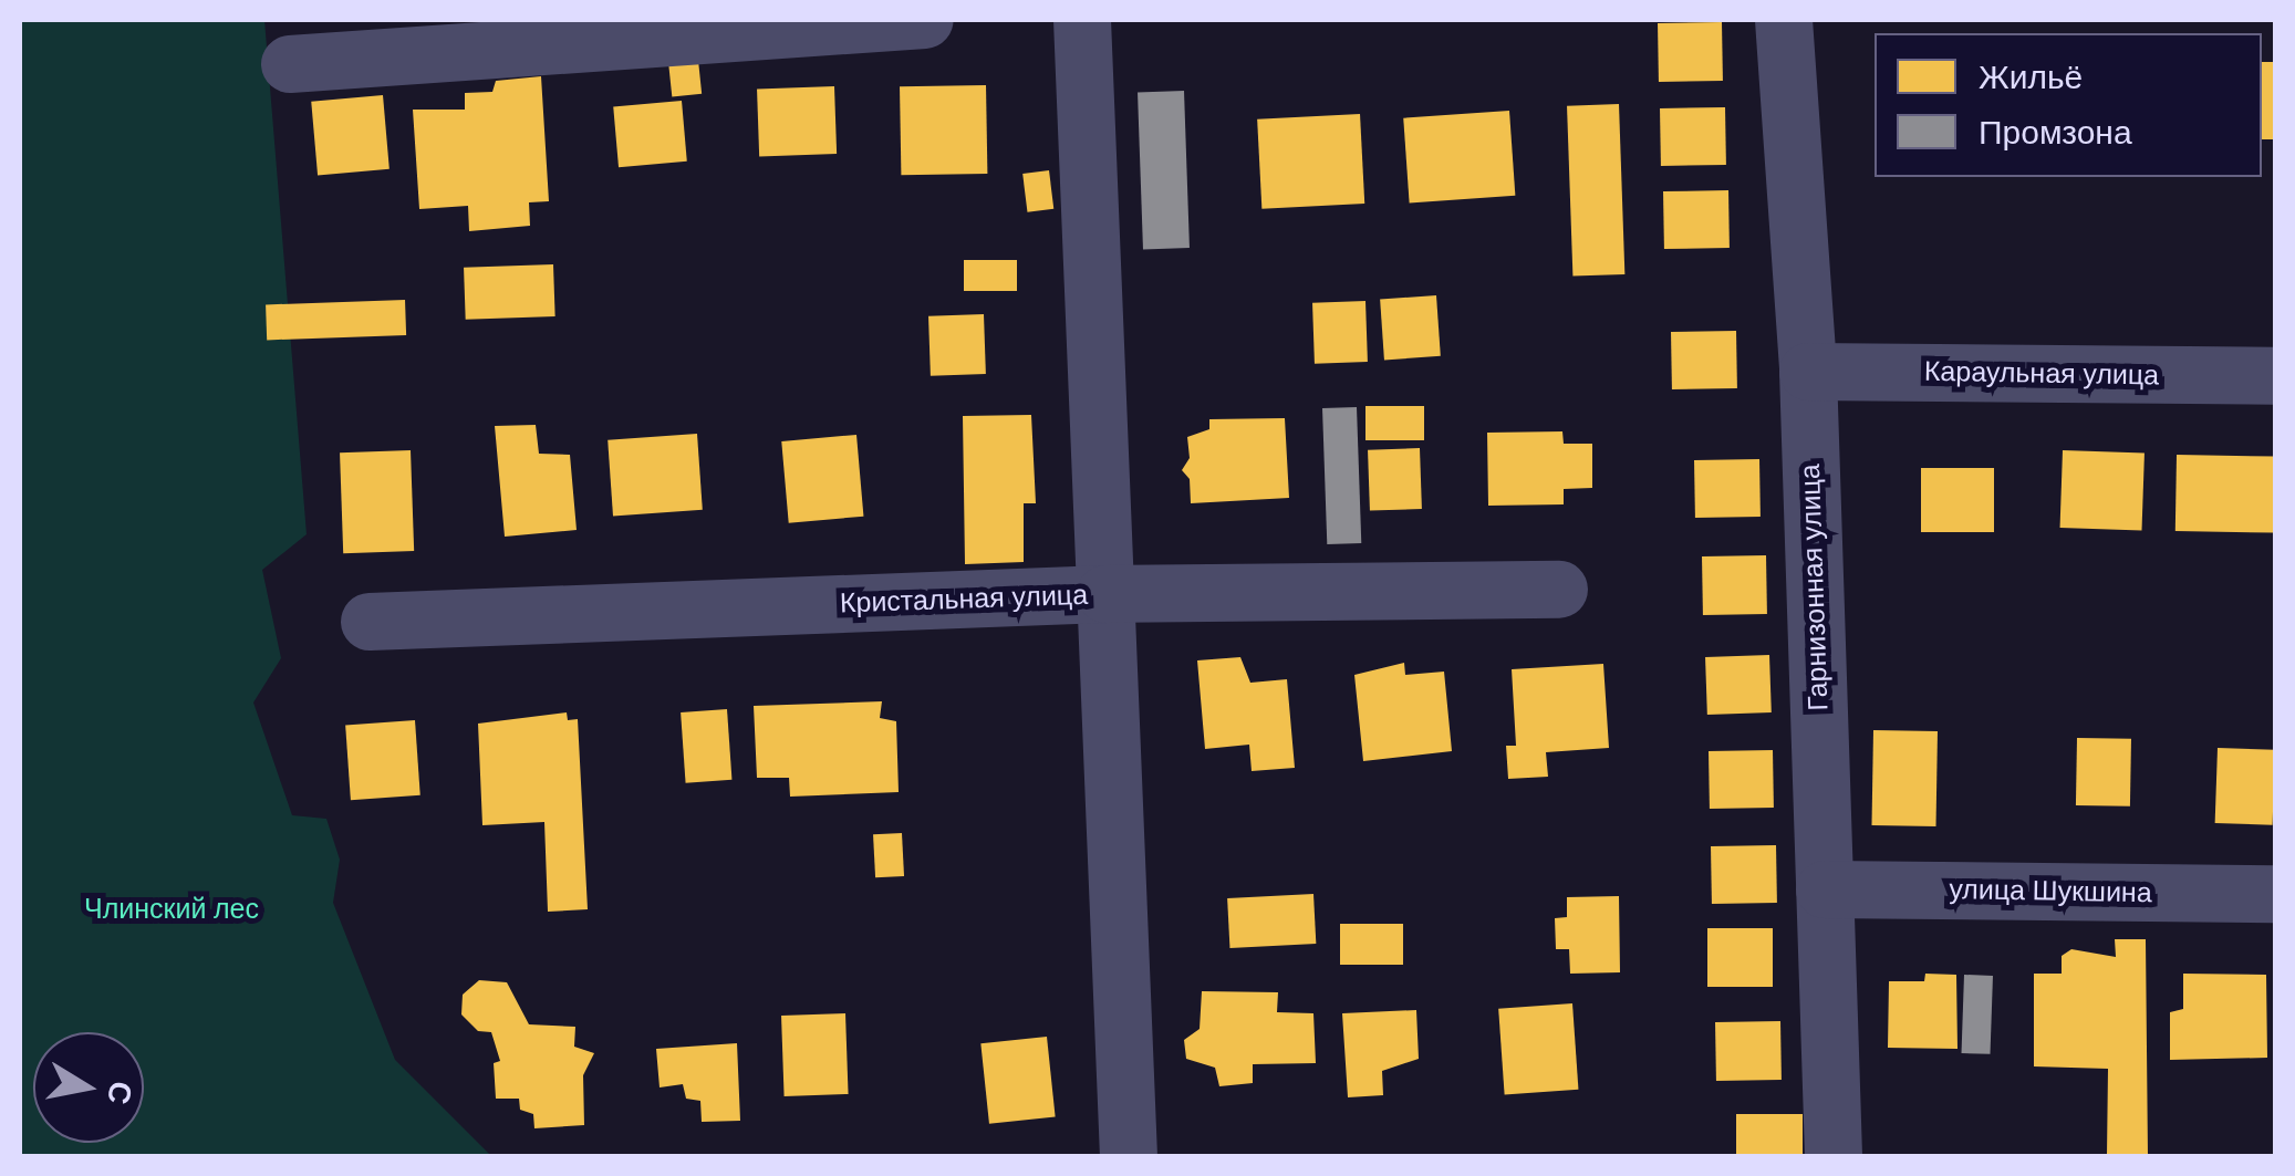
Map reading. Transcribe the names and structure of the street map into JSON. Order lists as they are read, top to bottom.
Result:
{
  "streets": {
    "street": [
      "Караульная улица",
      "Гарнизонная улица",
      "Кристальная улица",
      "улица Шукшина"
    ]
  },
  "crossings": [
    ["Караульная улица", "Гарнизонная улица"],
    ["Гарнизонная улица", "улица Шукшина"]
  ],
  "parks": ["Члинский лес"],
  "legend": ["Жильё", "Промзона"],
  "north": "right"
}
